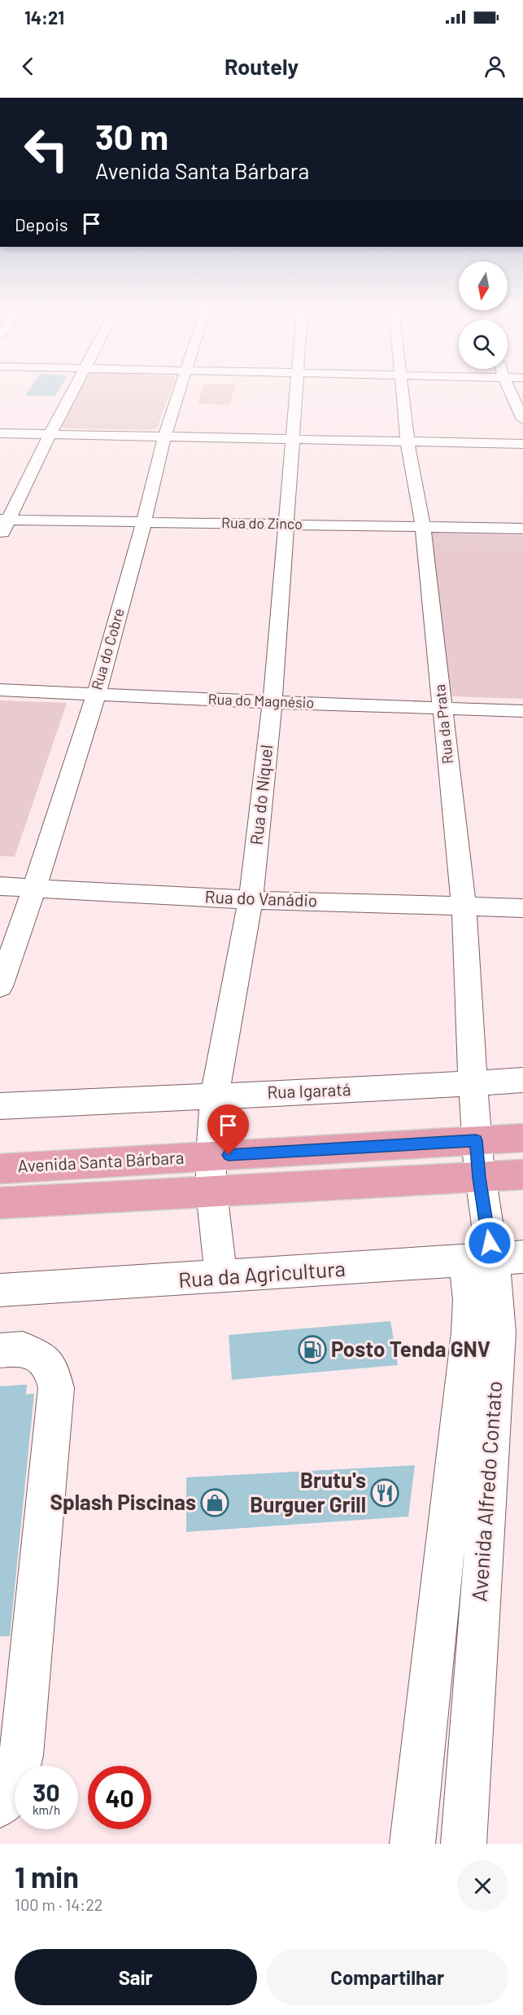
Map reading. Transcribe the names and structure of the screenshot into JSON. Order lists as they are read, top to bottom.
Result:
{
  "streets": {
    "main road": ["Avenida Santa Bárbara"],
    "street": [
      "Rua do Zinco",
      "Rua do Cobre",
      "Rua do Magnésio",
      "Rua da Prata",
      "Rua do Níquel",
      "Rua do Vanádio",
      "Rua Igaratá",
      "Rua da Agricultura",
      "Avenida Alfredo Contato"
    ]
  },
  "crossings": [
    ["Rua do Zinco", "Rua do Cobre"],
    ["Rua do Zinco", "Rua da Prata"],
    ["Rua do Zinco", "Rua do Níquel"],
    ["Rua do Cobre", "Rua do Magnésio"],
    ["Rua do Cobre", "Rua do Vanádio"],
    ["Rua do Magnésio", "Rua da Prata"],
    ["Rua do Magnésio", "Rua do Níquel"],
    ["Rua da Prata", "Rua do Vanádio"],
    ["Rua da Prata", "Rua Igaratá"],
    ["Rua da Prata", "Avenida Santa Bárbara"],
    ["Rua da Prata", "Avenida Alfredo Contato"],
    ["Rua do Níquel", "Rua do Vanádio"],
    ["Rua do Níquel", "Rua Igaratá"],
    ["Rua do Níquel", "Avenida Santa Bárbara"],
    ["Rua do Níquel", "Rua da Agricultura"],
    ["Avenida Santa Bárbara", "Avenida Alfredo Contato"],
    ["Rua da Agricultura", "Avenida Alfredo Contato"]
  ],
  "places": {
    "fuel station": ["Posto Tenda GNV"],
    "restaurant": ["Brutu's Burguer Grill"],
    "shop": ["Splash Piscinas"]
  },
  "north": "bottom",
  "page": {
    "status": "14:21",
    "header": "Routely",
    "turn": ["30 m", "Avenida Santa Bárbara"],
    "then": "Depois",
    "speed": "30 km/h",
    "limit": "40",
    "heading": ["1 min", "100 m · 14:22"],
    "buttons": ["Sair", "Compartilhar"]
  }
}
